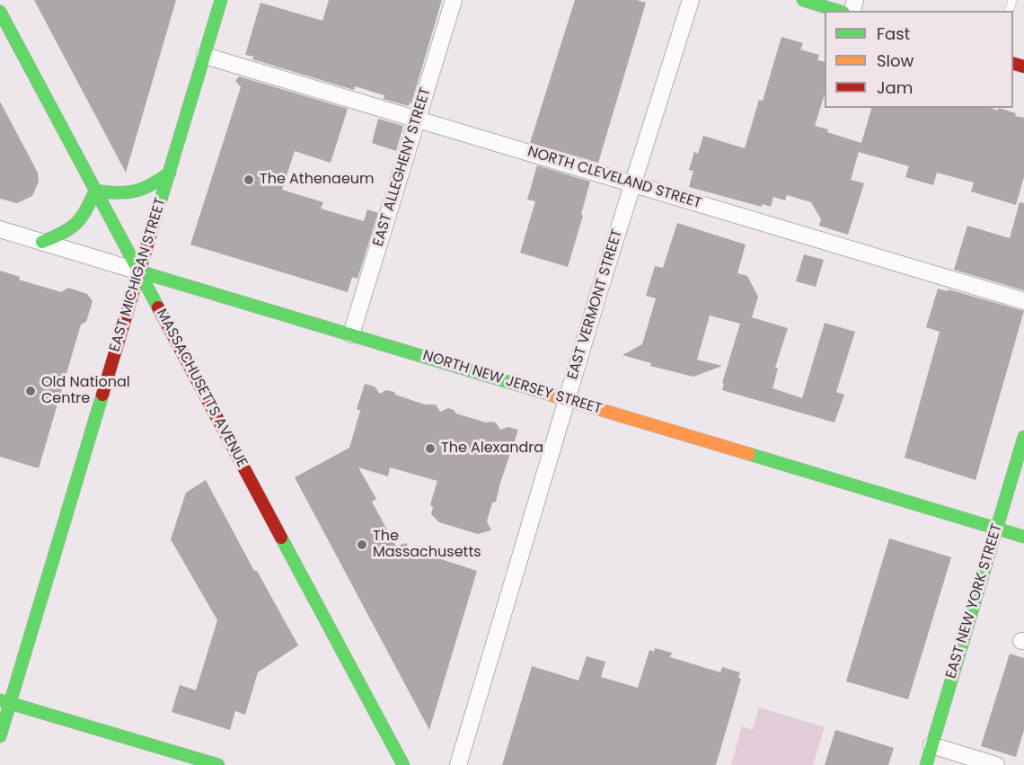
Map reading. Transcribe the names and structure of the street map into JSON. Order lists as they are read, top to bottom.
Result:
{
  "streets": {
    "main road": [
      "EAST MICHIGAN STREET",
      "NORTH NEW JERSEY STREET",
      "MASSACHUSETTS AVENUE",
      "EAST NEW YORK STREET"
    ],
    "street": ["EAST ALLEGHENY STREET", "NORTH CLEVELAND STREET", "EAST VERMONT STREET"]
  },
  "crossings": [
    ["EAST ALLEGHENY STREET", "NORTH CLEVELAND STREET"],
    ["EAST ALLEGHENY STREET", "NORTH NEW JERSEY STREET"],
    ["NORTH CLEVELAND STREET", "EAST MICHIGAN STREET"],
    ["NORTH CLEVELAND STREET", "EAST VERMONT STREET"],
    ["EAST MICHIGAN STREET", "NORTH NEW JERSEY STREET"],
    ["EAST MICHIGAN STREET", "MASSACHUSETTS AVENUE"],
    ["EAST VERMONT STREET", "NORTH NEW JERSEY STREET"],
    ["NORTH NEW JERSEY STREET", "MASSACHUSETTS AVENUE"],
    ["NORTH NEW JERSEY STREET", "EAST NEW YORK STREET"]
  ],
  "places": [
    "The Athenaeum",
    "Old National Centre",
    "The Alexandra",
    "The Massachusetts"
  ],
  "legend": ["Fast", "Slow", "Jam"]
}
